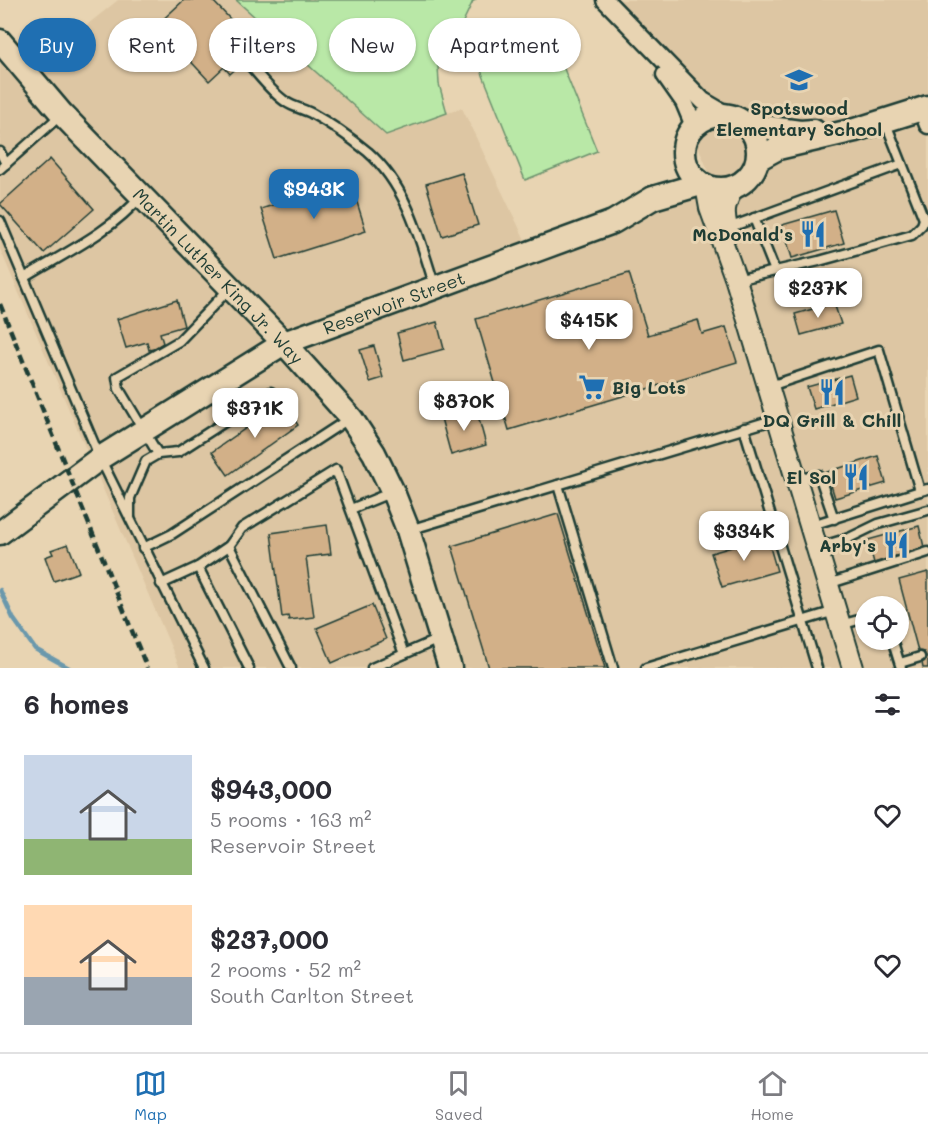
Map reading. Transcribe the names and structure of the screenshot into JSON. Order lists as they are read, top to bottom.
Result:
{
  "streets": {
    "main road": ["Martin Luther King Jr. Way", "Reservoir Street"]
  },
  "crossings": [
    ["Martin Luther King Jr. Way", "Reservoir Street"]
  ],
  "places": {
    "school or university": ["Spotswood Elementary School"],
    "restaurant": [
      "McDonald's",
      "DQ Grill & Chill",
      "El Sol",
      "Arby's"
    ],
    "supermarket": ["Big Lots"]
  },
  "page": {
    "chip": [
      "Buy",
      "Rent",
      "Filters",
      "New",
      "Apartment"
    ],
    "price": [
      "$943K",
      "$237K",
      "$415K",
      "$870K",
      "$371K",
      "$334K"
    ],
    "heading": "6 homes",
    "list": [
      {
        "name": "$943,000",
        "note": "5 rooms · 163 m² · Reservoir Street"
      },
      {
        "name": "$237,000",
        "note": "2 rooms · 52 m² · South Carlton Street"
      }
    ],
    "tabs": ["Map", "Saved", "Home"]
  }
}
